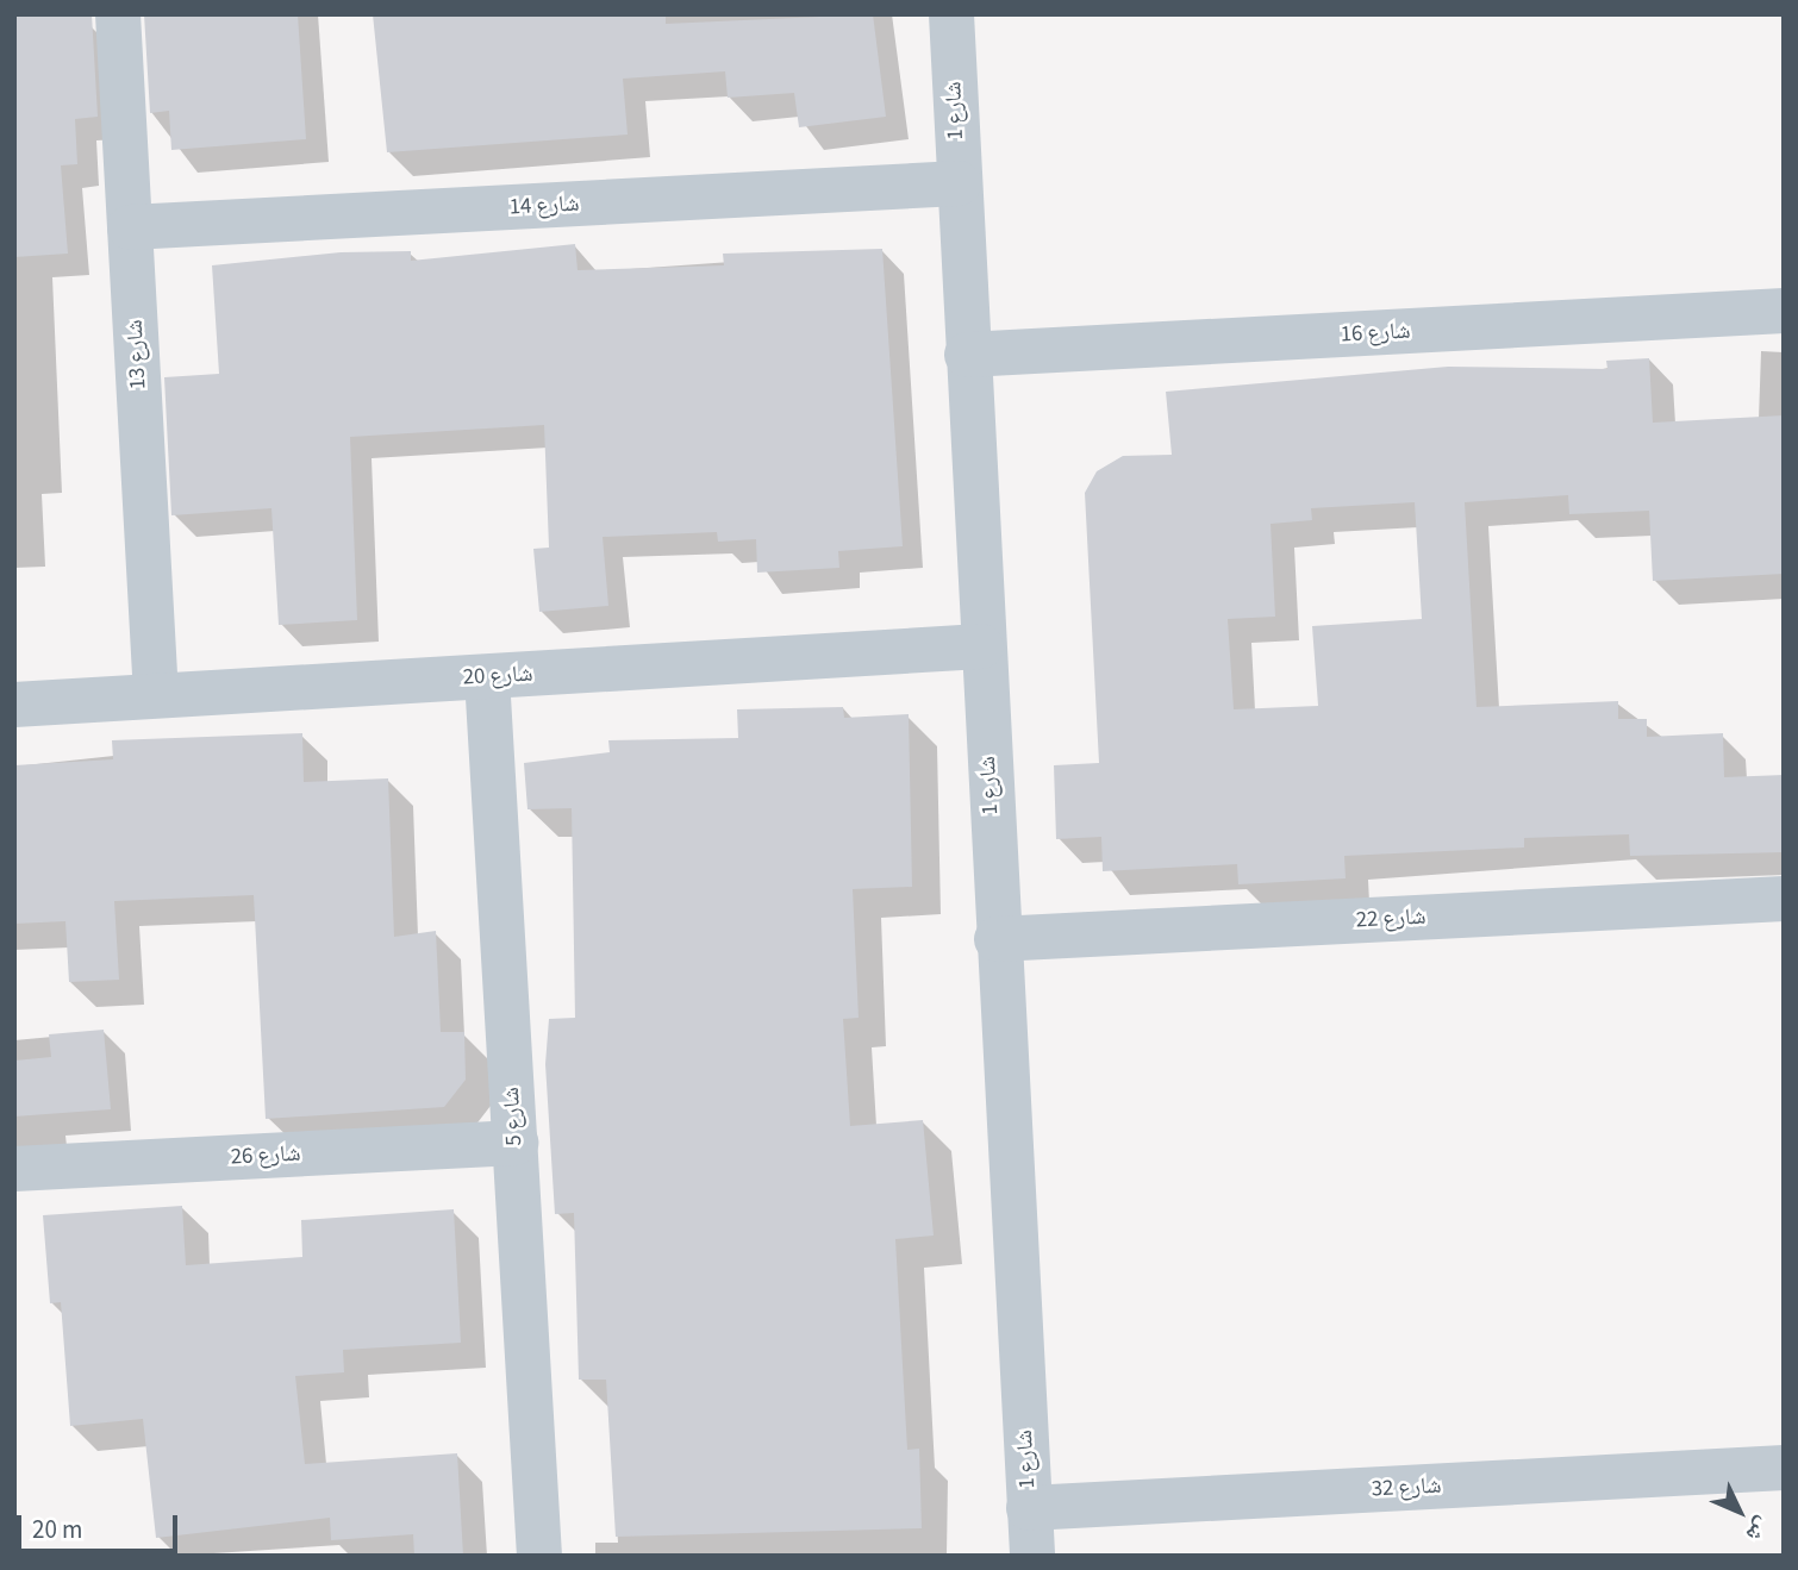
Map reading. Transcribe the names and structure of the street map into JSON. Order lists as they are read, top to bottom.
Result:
{
  "streets": {
    "street": [
      "شارع 1",
      "شارع 14",
      "شارع 16",
      "شارع 13",
      "شارع 20",
      "شارع 22",
      "شارع 5",
      "شارع 26",
      "شارع 32"
    ]
  },
  "crossings": [
    ["شارع 1", "شارع 14"],
    ["شارع 1", "شارع 16"],
    ["شارع 1", "شارع 20"],
    ["شارع 1", "شارع 22"],
    ["شارع 1", "شارع 32"],
    ["شارع 14", "شارع 13"],
    ["شارع 13", "شارع 20"],
    ["شارع 20", "شارع 5"],
    ["شارع 5", "شارع 26"]
  ],
  "scale_bar": "20 m",
  "north": "bottom right"
}
